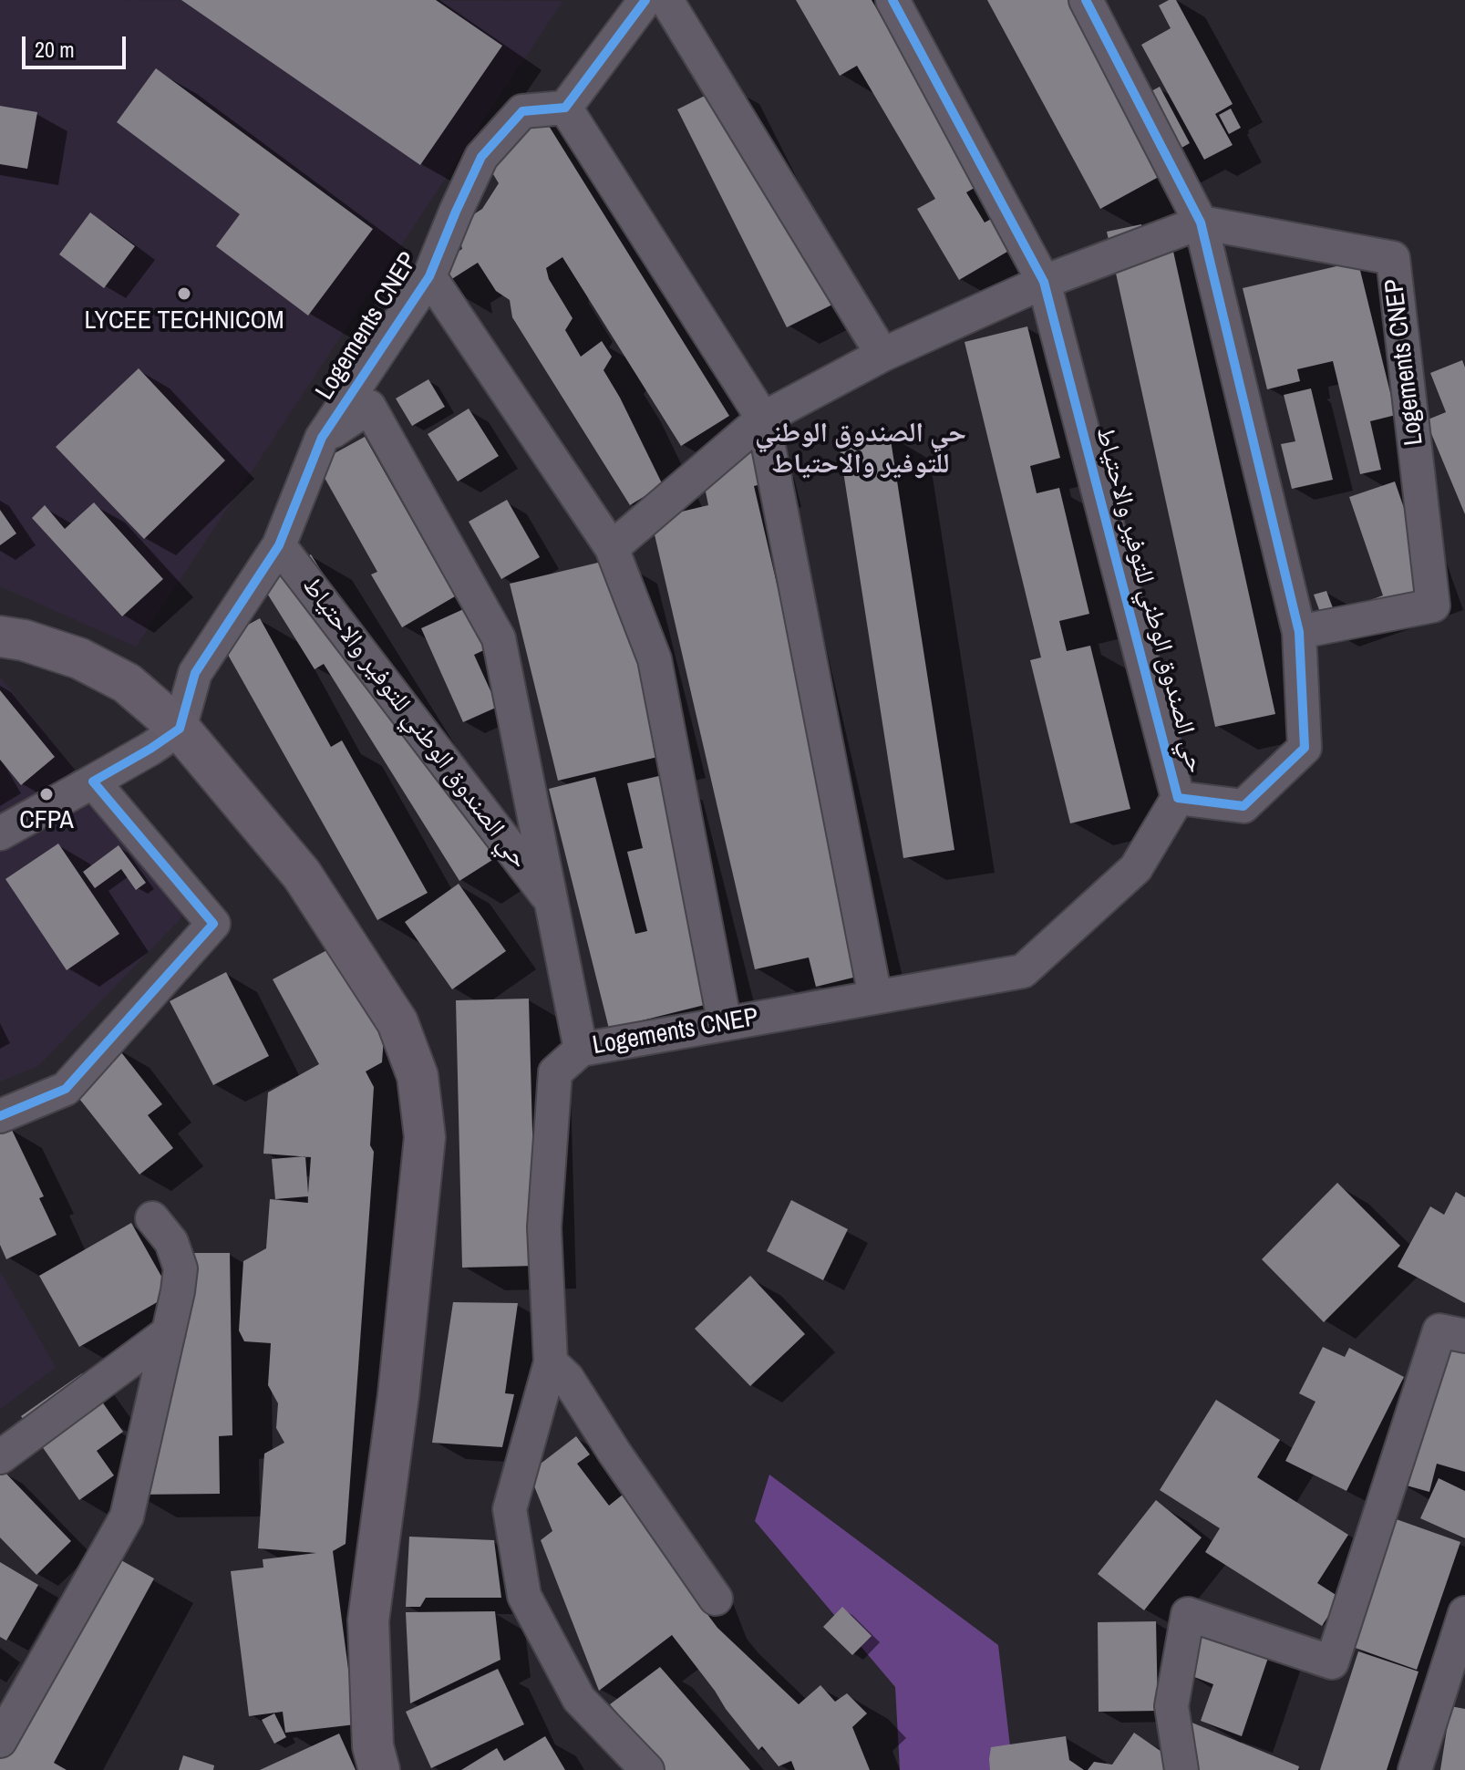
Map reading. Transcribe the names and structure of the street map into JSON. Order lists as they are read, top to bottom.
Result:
{
  "streets": {
    "street": ["Logements CNEP", "حي الصندوق الوطني للتوفير والاحتياط"]
  },
  "crossings": [
    ["Logements CNEP", "حي الصندوق الوطني للتوفير والاحتياط"]
  ],
  "districts": ["حي الصندوق الوطني للتوفير والاحتياط"],
  "places": ["LYCEE TECHNICOM", "CFPA"],
  "scale_bar": "20 m"
}
